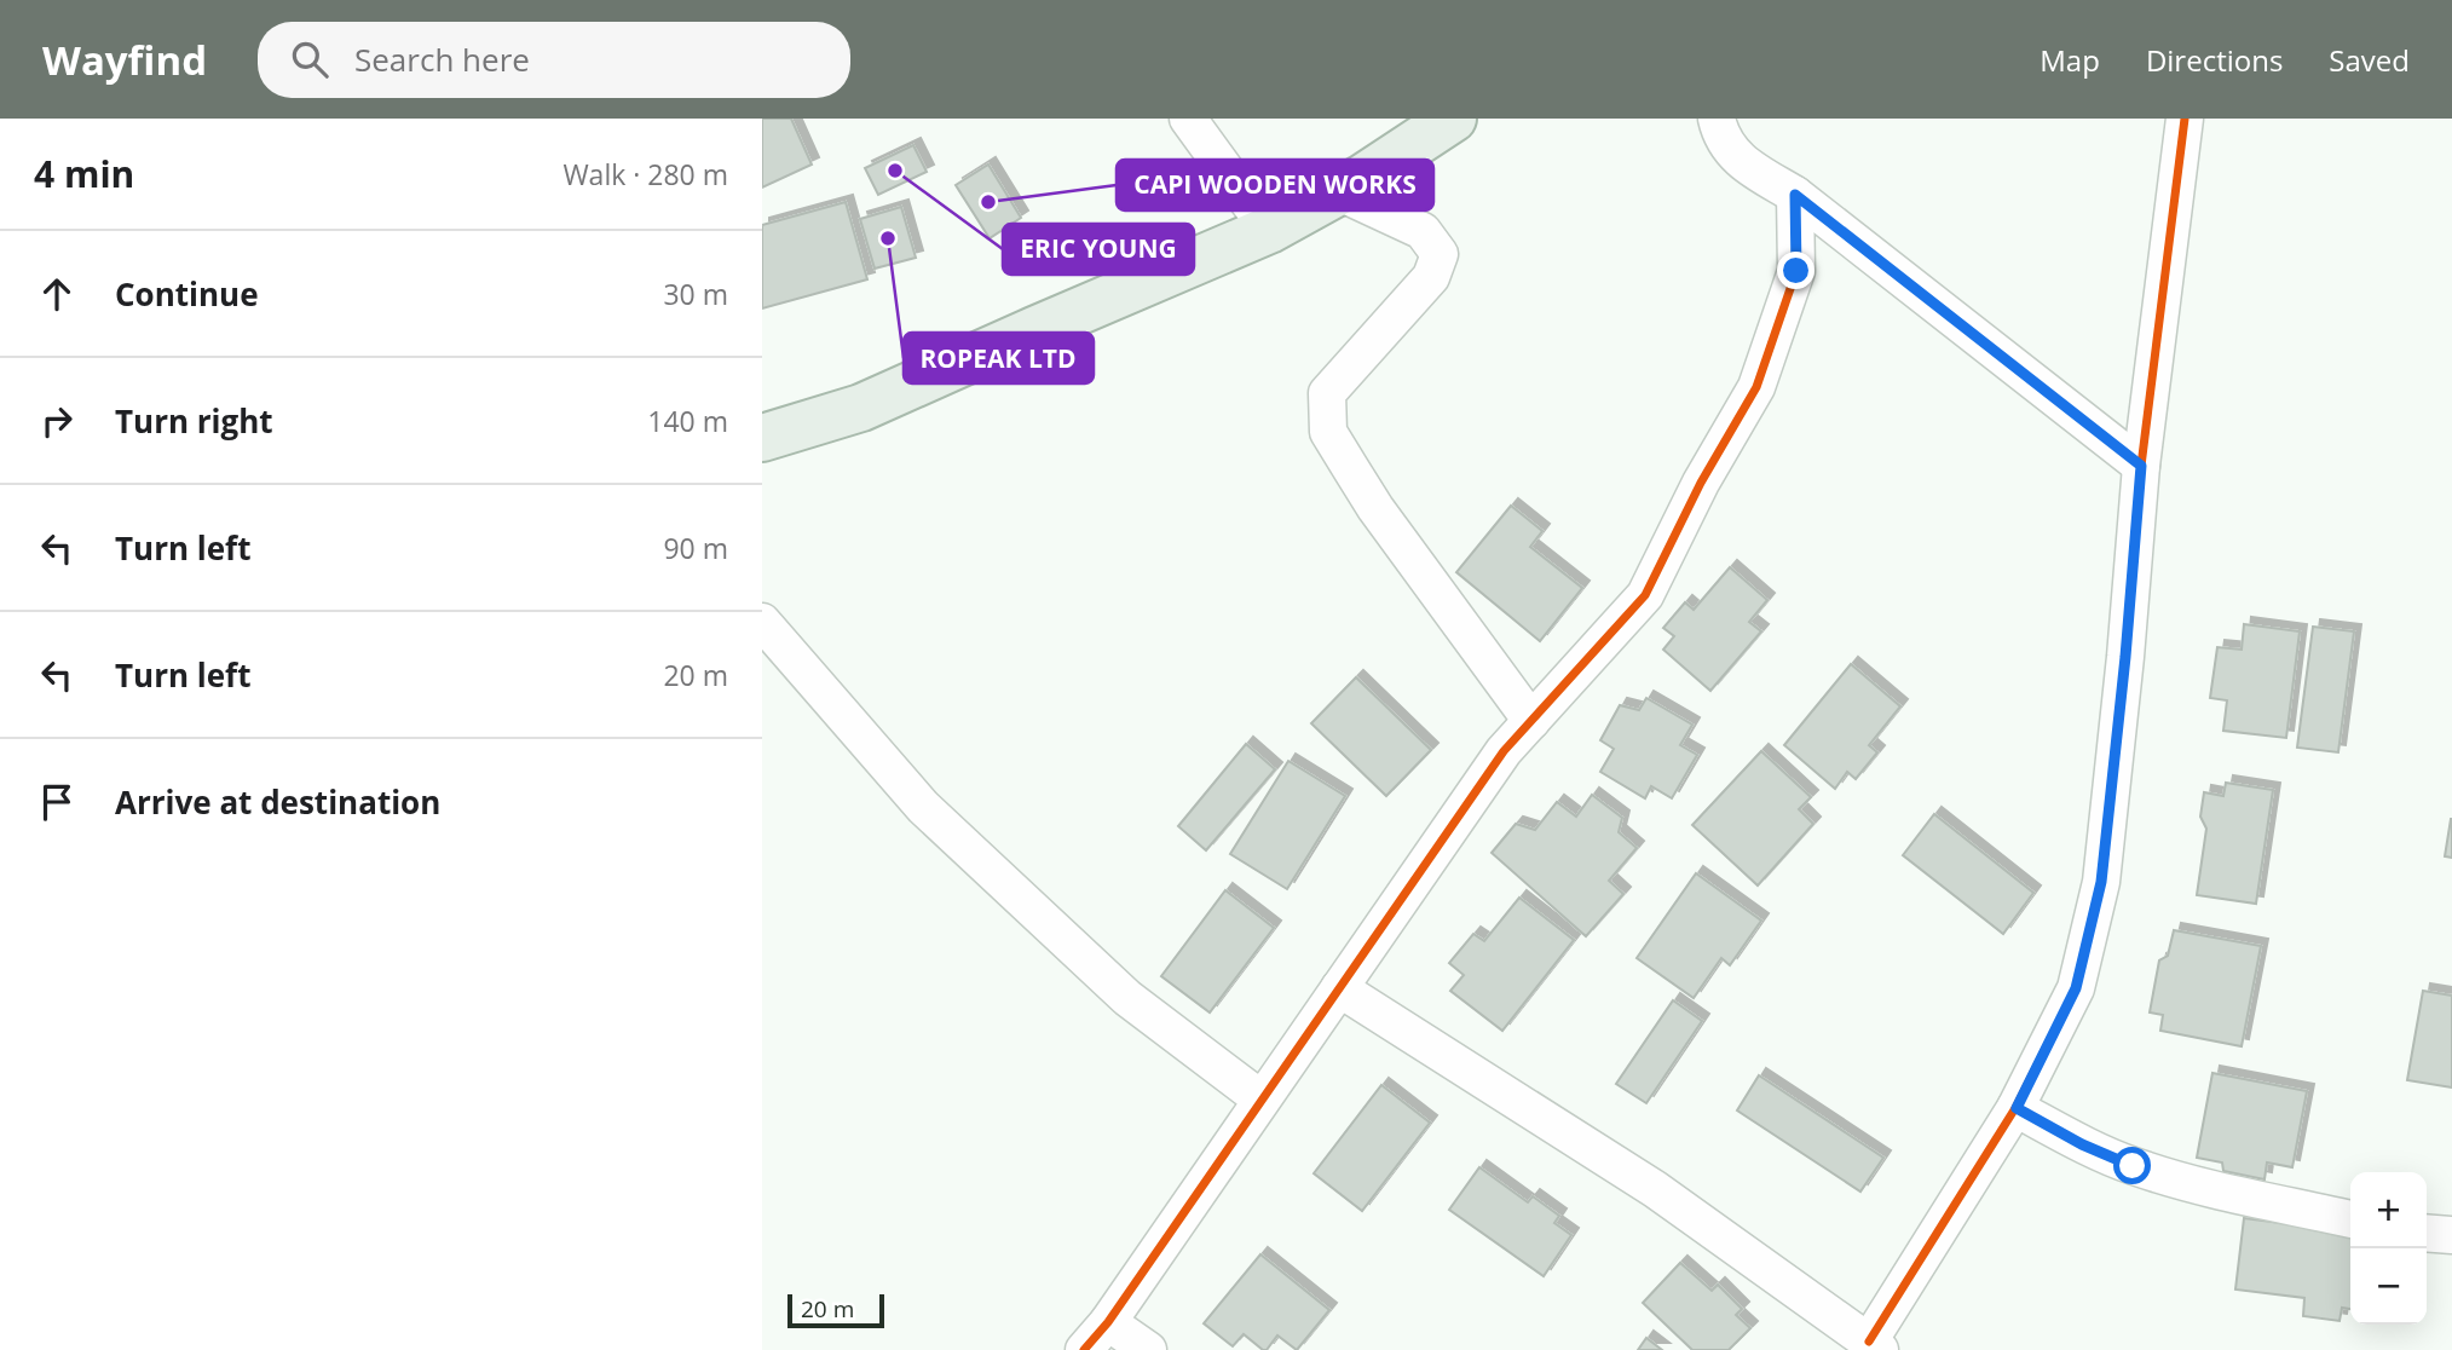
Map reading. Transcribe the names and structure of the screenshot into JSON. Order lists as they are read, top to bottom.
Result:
{
  "places": ["ERIC YOUNG", "CAPI WOODEN WORKS", "ROPEAK LTD"],
  "scale_bar": "20 m",
  "page": {
    "header": "Wayfind",
    "search": "Search here",
    "nav": ["Map", "Directions", "Saved"],
    "heading": ["4 min", "Walk · 280 m"],
    "list": [
      ["Continue", "30 m"],
      ["Turn right", "140 m"],
      ["Turn left", "90 m"],
      ["Turn left", "20 m"],
      "Arrive at destination"
    ],
    "map_buttons": ["+", "−"],
    "scale": "20 m"
  }
}
